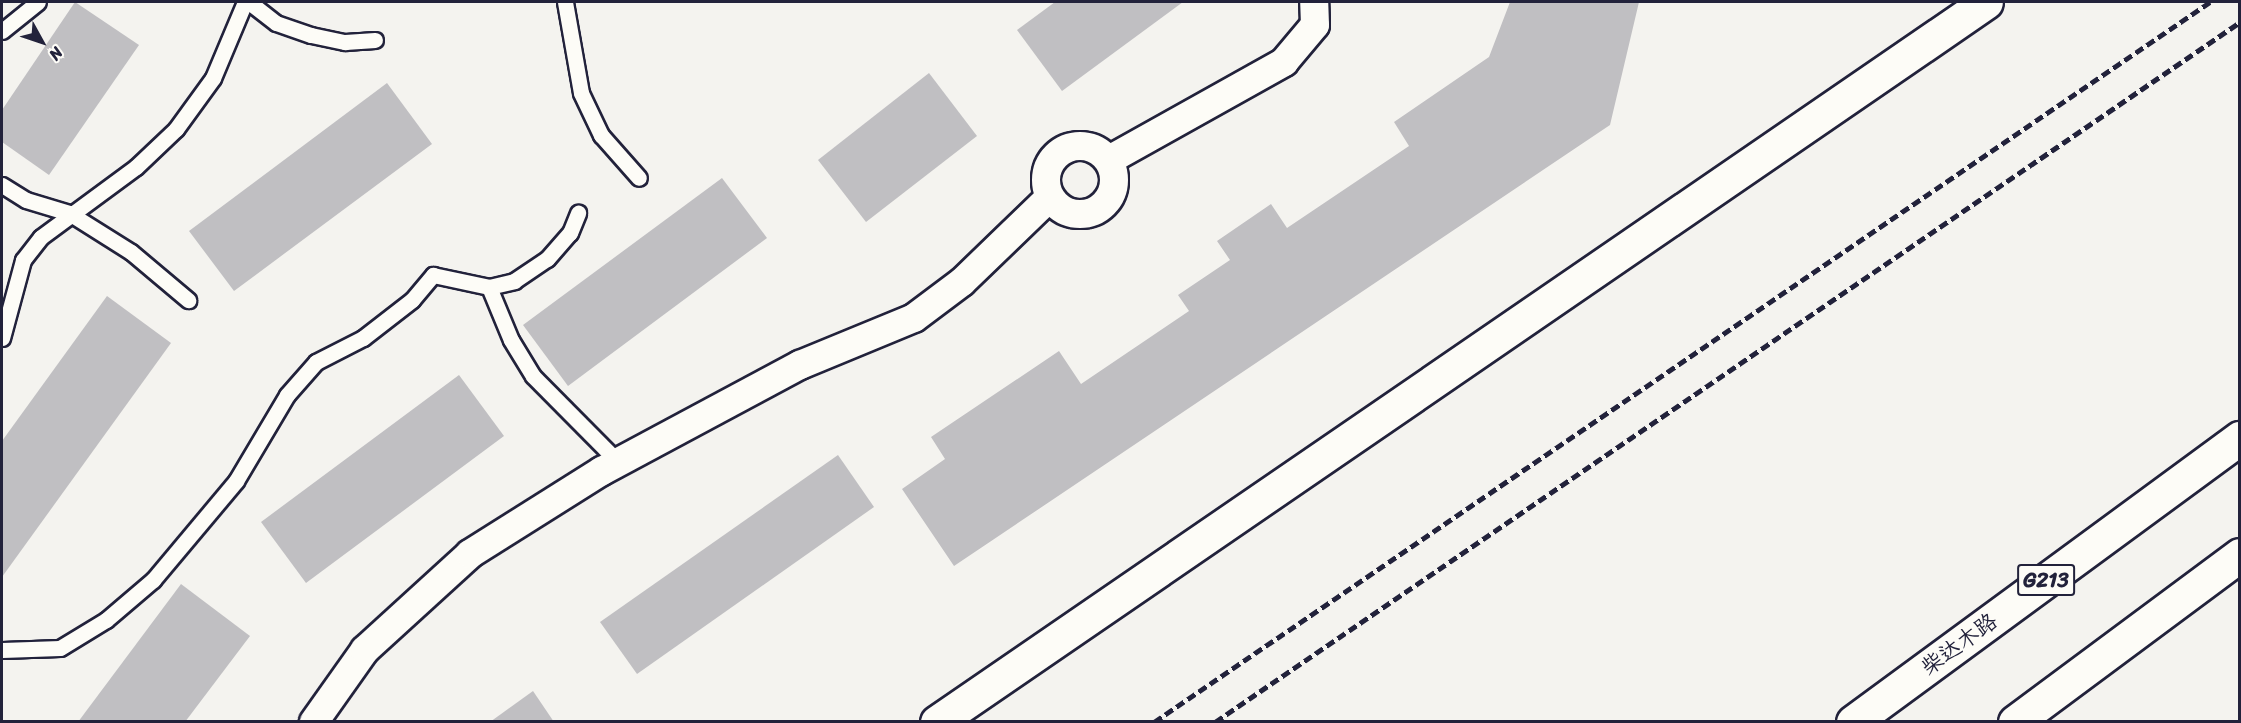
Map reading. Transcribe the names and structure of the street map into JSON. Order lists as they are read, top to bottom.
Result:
{
  "streets": {
    "main road": ["G213", "柴达木路"]
  },
  "north": "bottom right"
}
